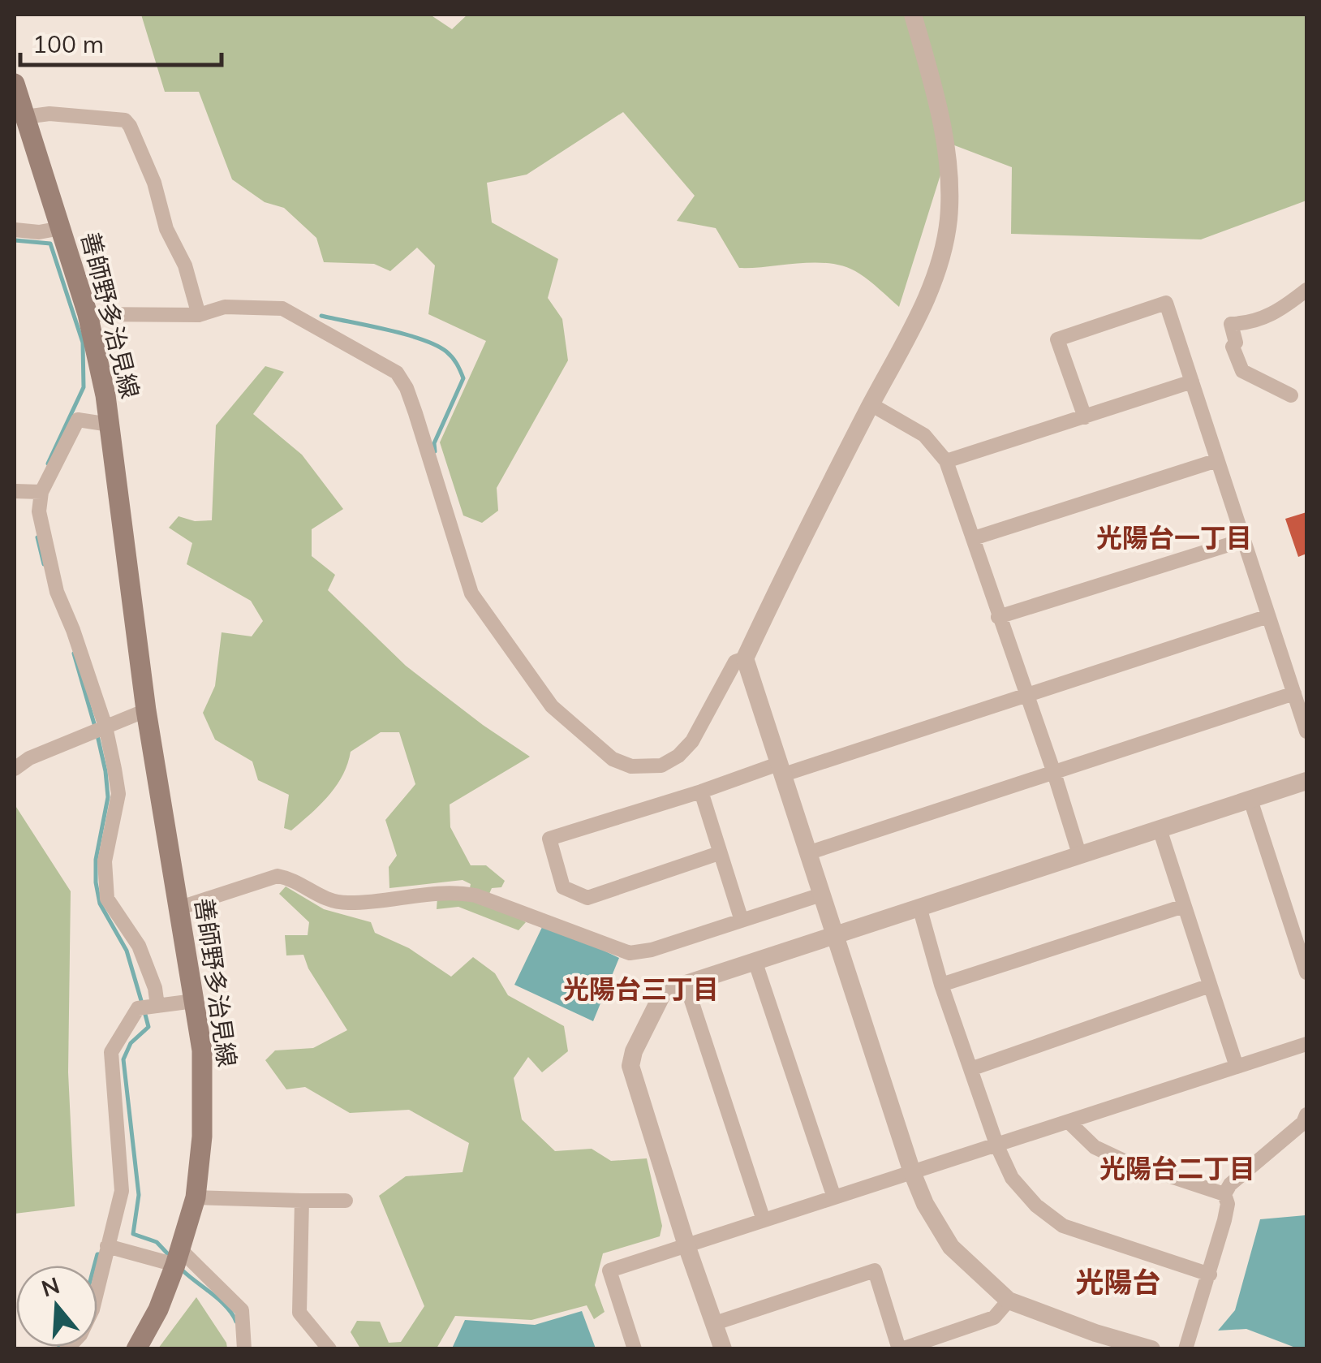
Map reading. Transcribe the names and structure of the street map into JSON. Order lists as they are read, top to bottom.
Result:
{
  "streets": {
    "main road": ["善師野多治見線"]
  },
  "districts": [
    "光陽台一丁目",
    "光陽台三丁目",
    "光陽台二丁目",
    "光陽台"
  ],
  "scale_bar": "100 m",
  "north": "top"
}
